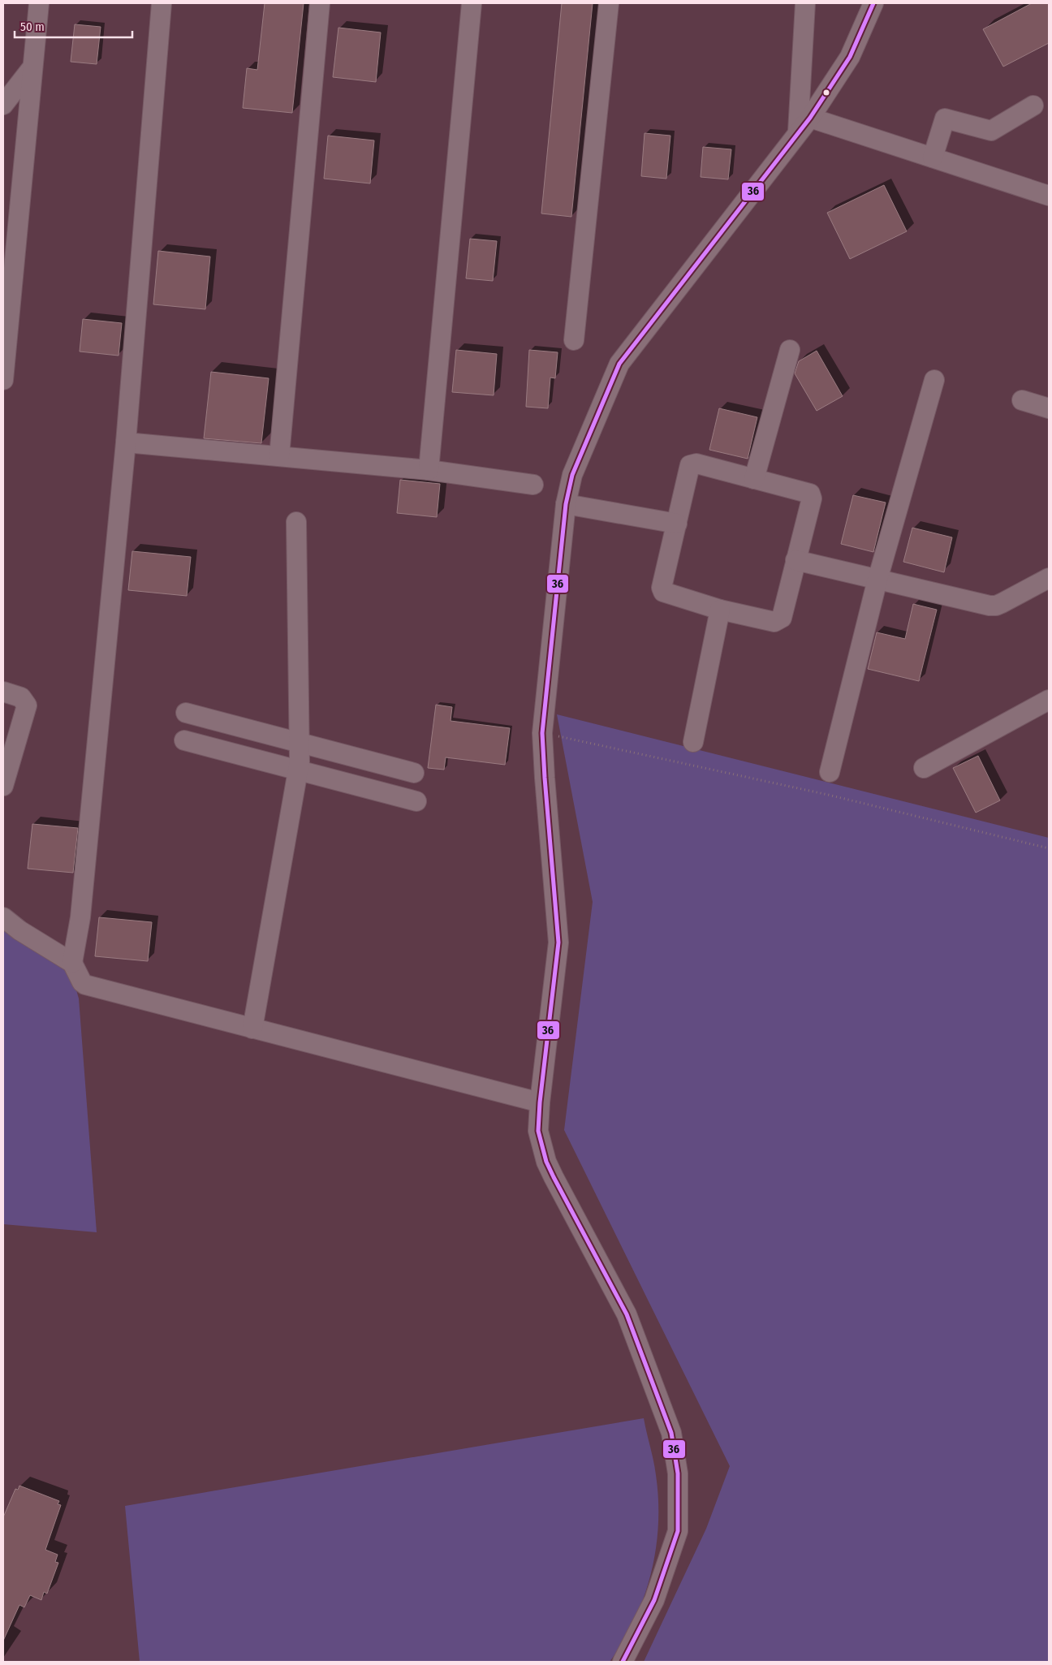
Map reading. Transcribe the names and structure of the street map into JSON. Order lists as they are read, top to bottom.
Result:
{
  "lines": ["transit line 36"],
  "scale_bar": "50 m"
}
